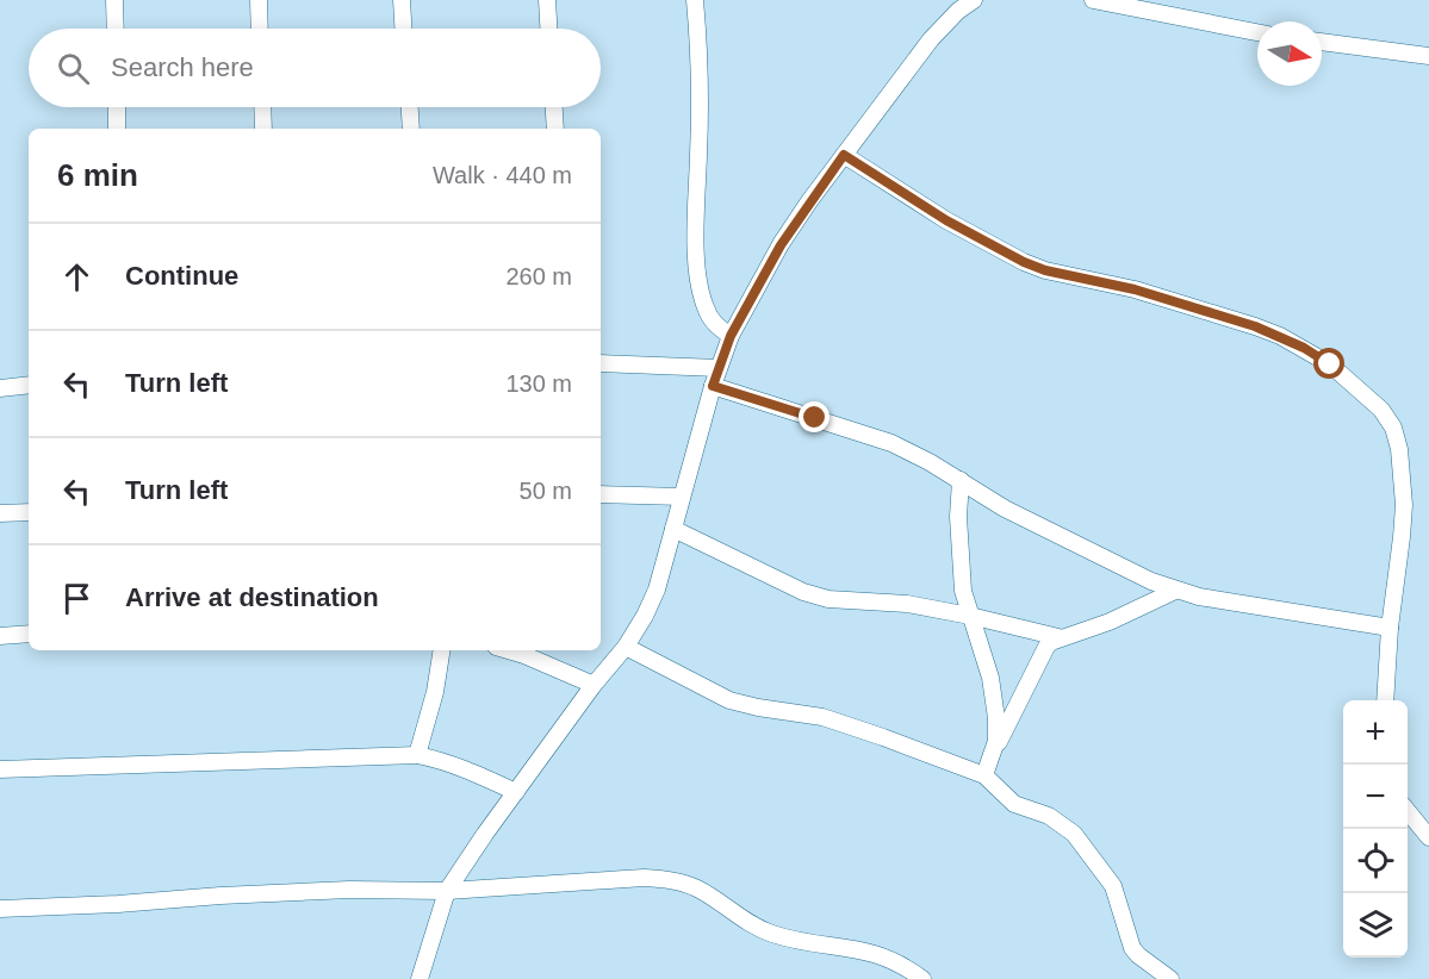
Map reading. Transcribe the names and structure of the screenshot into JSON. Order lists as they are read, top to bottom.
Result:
{
  "north": "right",
  "page": {
    "search": "Search here",
    "heading": ["6 min", "Walk · 440 m"],
    "list": [
      ["Continue", "260 m"],
      ["Turn left", "130 m"],
      ["Turn left", "50 m"],
      "Arrive at destination"
    ],
    "map_buttons": ["+", "−"]
  }
}
